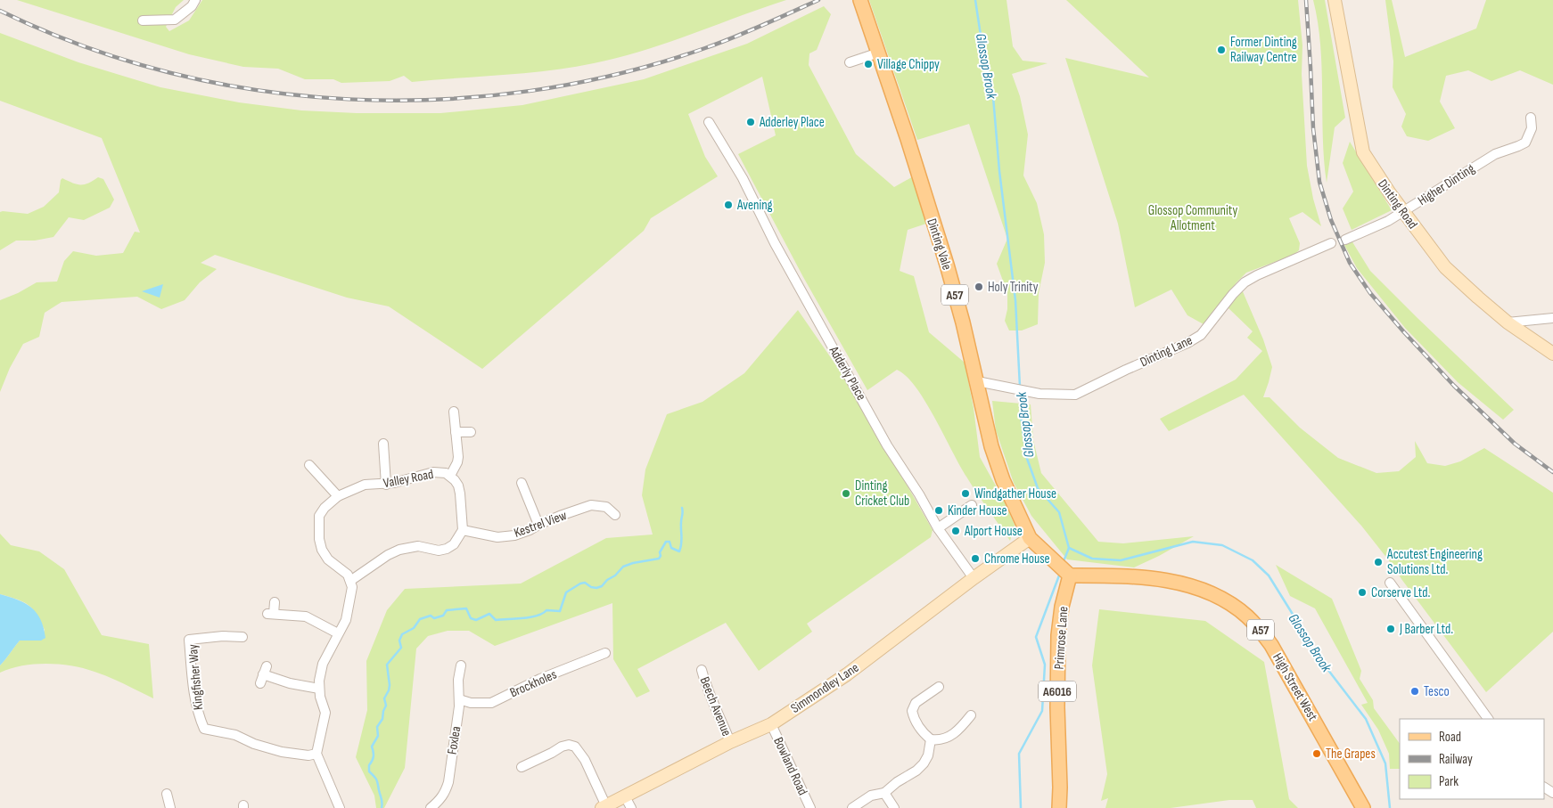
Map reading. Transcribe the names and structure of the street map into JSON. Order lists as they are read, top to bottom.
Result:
{
  "streets": {
    "main road": [
      "Dinting Vale",
      "A57",
      "Primrose Lane",
      "High Street West",
      "A6016"
    ],
    "street": [
      "Higher Dinting",
      "Dinting Road",
      "Dinting Lane",
      "Adderly Place",
      "Valley Road",
      "Kestrel View",
      "Kingfisher Way",
      "Brockholes",
      "Simmondley Lane",
      "Beech Avenue",
      "Foxlea",
      "Bowland Road"
    ]
  },
  "crossings": [
    ["Higher Dinting", "Dinting Road"],
    ["Dinting Vale", "Dinting Lane"],
    ["Dinting Vale", "Primrose Lane"],
    ["Dinting Vale", "High Street West"],
    ["Dinting Vale", "Simmondley Lane"],
    ["Adderly Place", "Simmondley Lane"],
    ["Valley Road", "Kestrel View"],
    ["Primrose Lane", "High Street West"],
    ["Brockholes", "Foxlea"],
    ["Simmondley Lane", "Beech Avenue"],
    ["Simmondley Lane", "Bowland Road"]
  ],
  "water": ["Glossop Brook"],
  "parks": ["Glossop Community Allotment"],
  "places": [
    "Former Dinting Railway Centre",
    "Village Chippy",
    "Adderley Place",
    "Avening",
    "Holy Trinity",
    "Dinting Cricket Club",
    "Windgather House",
    "Kinder House",
    "Alport House",
    "Chrome House",
    "Accutest Engineering Solutions Ltd.",
    "Corserve Ltd.",
    "J Barber Ltd.",
    "Tesco",
    "The Grapes"
  ],
  "legend": ["Road", "Railway", "Park"]
}
